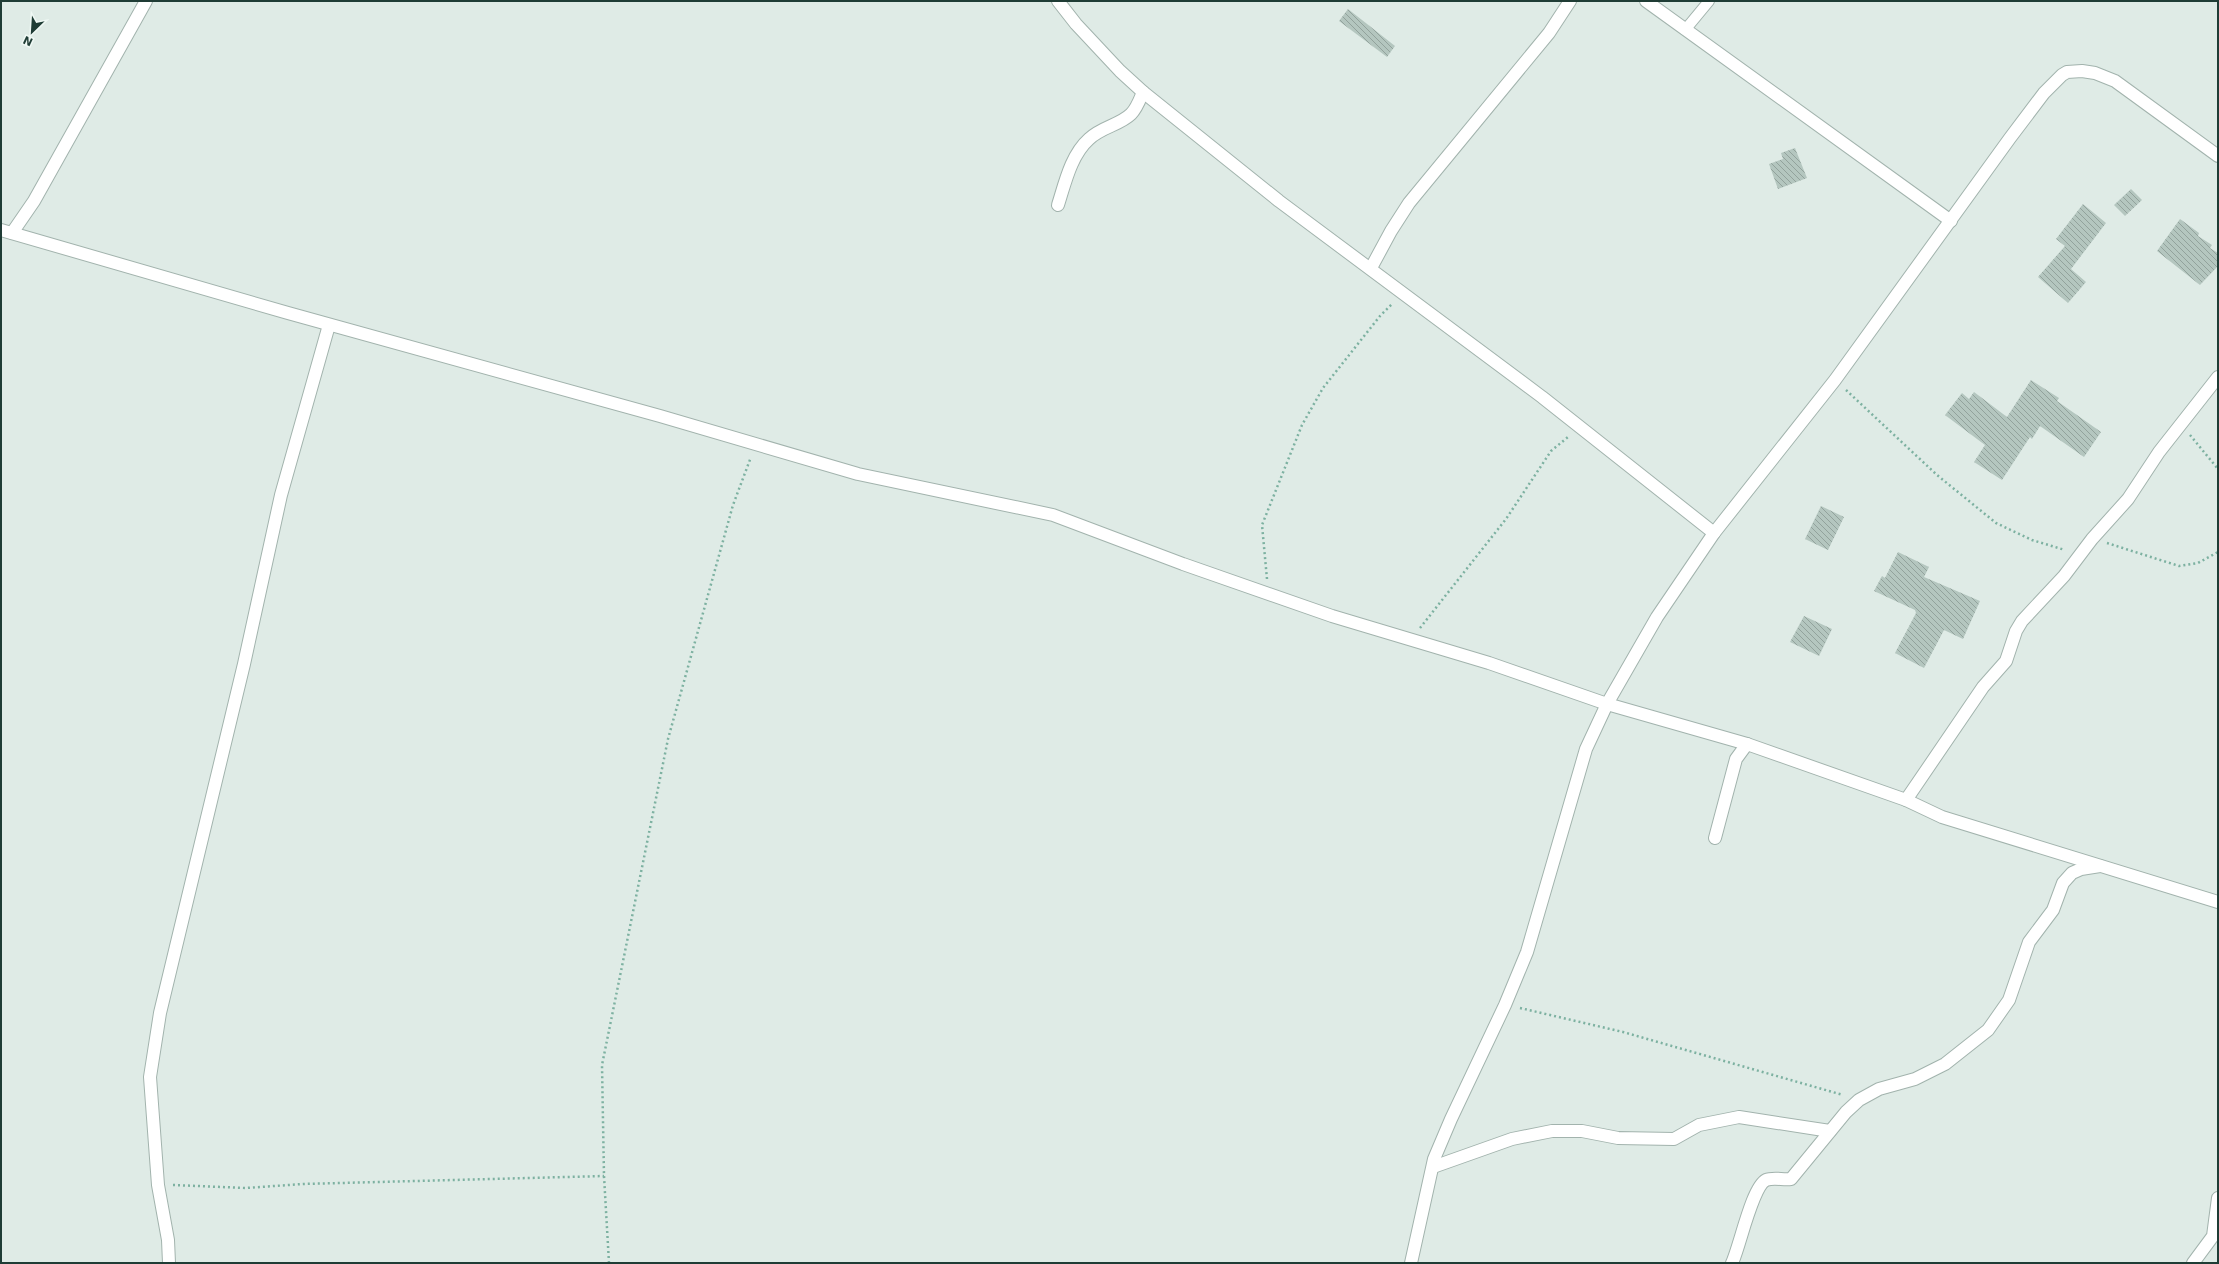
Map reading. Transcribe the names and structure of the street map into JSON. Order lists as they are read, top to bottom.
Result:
{
  "north": "bottom left"
}
